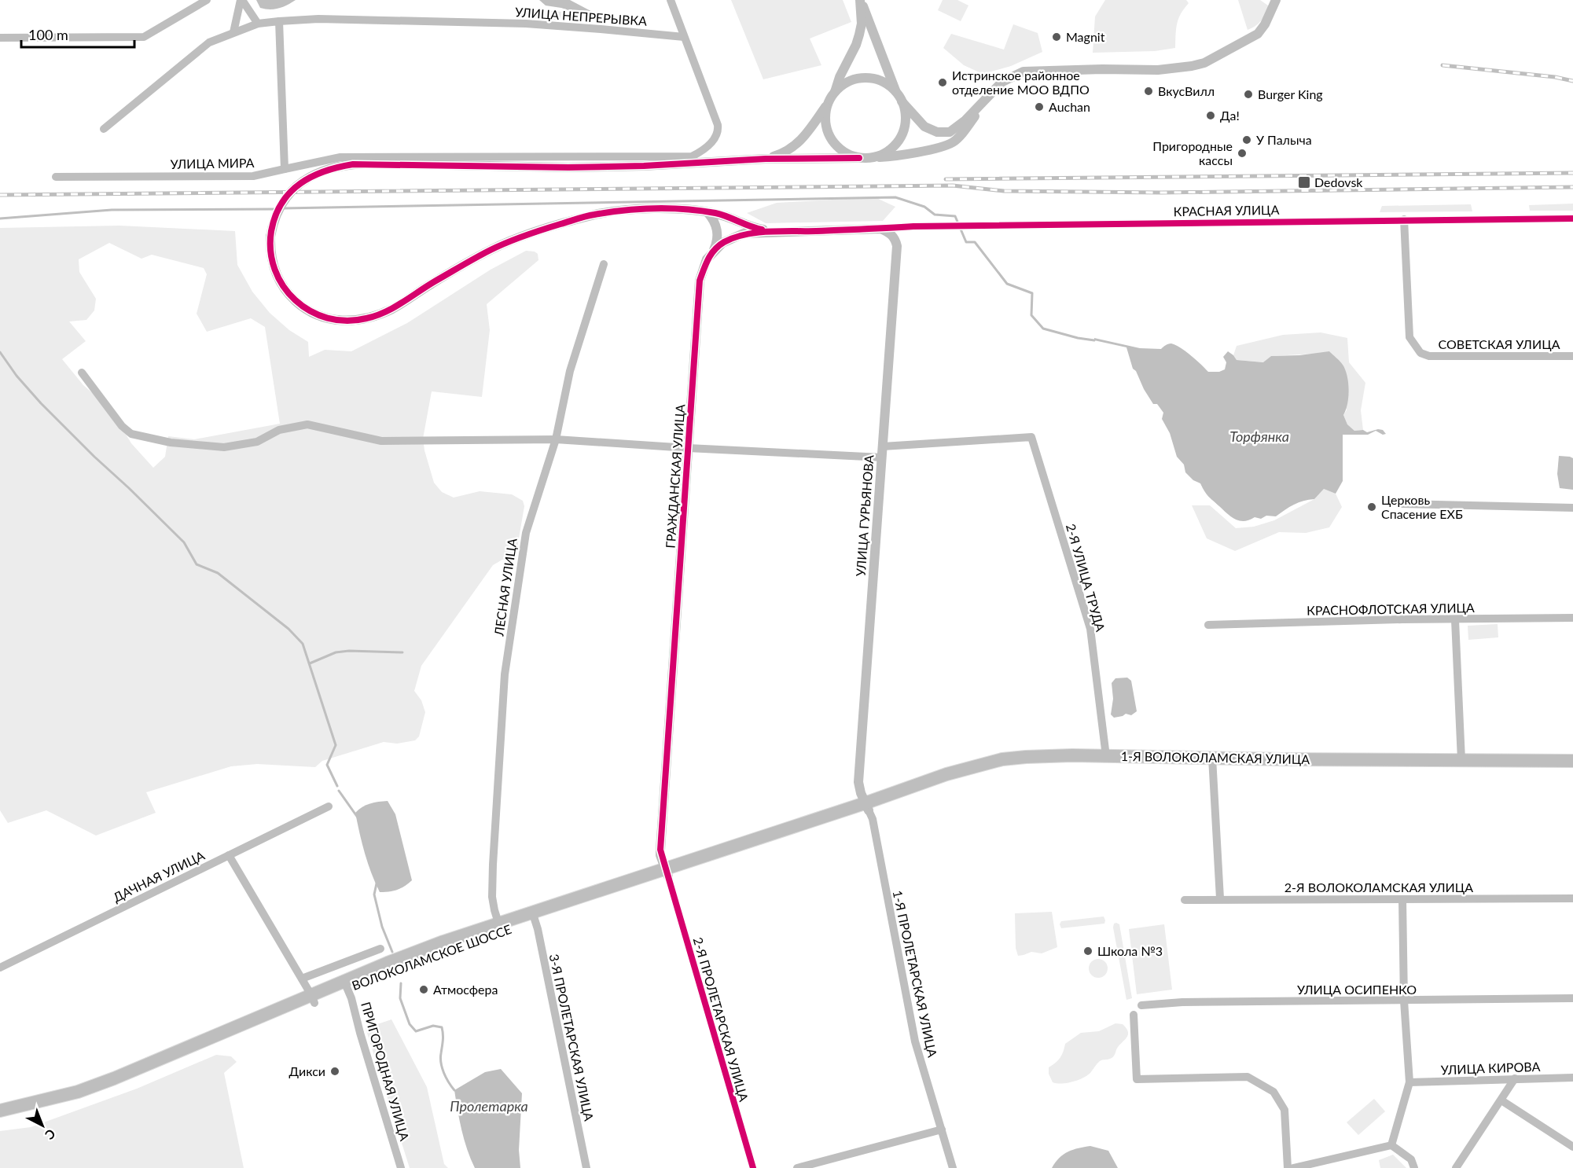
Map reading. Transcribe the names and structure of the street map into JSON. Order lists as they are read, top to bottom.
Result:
{
  "streets": {
    "main road": ["1-Я ВОЛОКОЛАМСКАЯ УЛИЦА", "ВОЛОКОЛАМСКОЕ ШОССЕ"],
    "street": [
      "УЛИЦА НЕПРЕРЫВКА",
      "УЛИЦА МИРА",
      "КРАСНАЯ УЛИЦА",
      "СОВЕТСКАЯ УЛИЦА",
      "ГРАЖДАНСКАЯ УЛИЦА",
      "УЛИЦА ГУРЬЯНОВА",
      "2-Я УЛИЦА ТРУДА",
      "ЛЕСНАЯ УЛИЦА",
      "КРАСНОФЛОТСКАЯ УЛИЦА",
      "ДАЧНАЯ УЛИЦА",
      "2-Я ВОЛОКОЛАМСКАЯ УЛИЦА",
      "1-Я ПРОЛЕТАРСКАЯ УЛИЦА",
      "УЛИЦА ОСИПЕНКО",
      "2-Я ПРОЛЕТАРСКАЯ УЛИЦА",
      "3-Я ПРОЛЕТАРСКАЯ УЛИЦА",
      "УЛИЦА КИРОВА",
      "ПРИГОРОДНАЯ УЛИЦА"
    ]
  },
  "crossings": [
    ["УЛИЦА НЕПРЕРЫВКА", "УЛИЦА МИРА"],
    ["КРАСНАЯ УЛИЦА", "СОВЕТСКАЯ УЛИЦА"],
    ["КРАСНАЯ УЛИЦА", "ГРАЖДАНСКАЯ УЛИЦА"],
    ["КРАСНАЯ УЛИЦА", "УЛИЦА ГУРЬЯНОВА"],
    ["ГРАЖДАНСКАЯ УЛИЦА", "УЛИЦА ГУРЬЯНОВА"],
    ["ГРАЖДАНСКАЯ УЛИЦА", "ВОЛОКОЛАМСКОЕ ШОССЕ"],
    ["ГРАЖДАНСКАЯ УЛИЦА", "2-Я ПРОЛЕТАРСКАЯ УЛИЦА"],
    ["УЛИЦА ГУРЬЯНОВА", "2-Я УЛИЦА ТРУДА"],
    ["УЛИЦА ГУРЬЯНОВА", "1-Я ВОЛОКОЛАМСКАЯ УЛИЦА"],
    ["УЛИЦА ГУРЬЯНОВА", "ВОЛОКОЛАМСКОЕ ШОССЕ"],
    ["УЛИЦА ГУРЬЯНОВА", "1-Я ПРОЛЕТАРСКАЯ УЛИЦА"],
    ["2-Я УЛИЦА ТРУДА", "1-Я ВОЛОКОЛАМСКАЯ УЛИЦА"],
    ["ЛЕСНАЯ УЛИЦА", "ВОЛОКОЛАМСКОЕ ШОССЕ"],
    ["1-Я ВОЛОКОЛАМСКАЯ УЛИЦА", "ВОЛОКОЛАМСКОЕ ШОССЕ"],
    ["1-Я ВОЛОКОЛАМСКАЯ УЛИЦА", "1-Я ПРОЛЕТАРСКАЯ УЛИЦА"],
    ["ВОЛОКОЛАМСКОЕ ШОССЕ", "1-Я ПРОЛЕТАРСКАЯ УЛИЦА"],
    ["ВОЛОКОЛАМСКОЕ ШОССЕ", "2-Я ПРОЛЕТАРСКАЯ УЛИЦА"],
    ["ВОЛОКОЛАМСКОЕ ШОССЕ", "3-Я ПРОЛЕТАРСКАЯ УЛИЦА"],
    ["ВОЛОКОЛАМСКОЕ ШОССЕ", "ПРИГОРОДНАЯ УЛИЦА"]
  ],
  "water": ["Торфянка", "Пролетарка"],
  "places": {
    "other": [
      "Magnit",
      "Истринское районное отделение МОО ВДПО",
      "ВкусВилл",
      "Burger King",
      "Auchan",
      "Да!",
      "У Палыча",
      "Пригородные кассы",
      "Церковь Спасение ЕХБ",
      "Школа №3",
      "Атмосфера",
      "Дикси"
    ],
    "transit": ["Dedovsk"]
  },
  "scale_bar": "100 m",
  "north": "bottom right"
}
